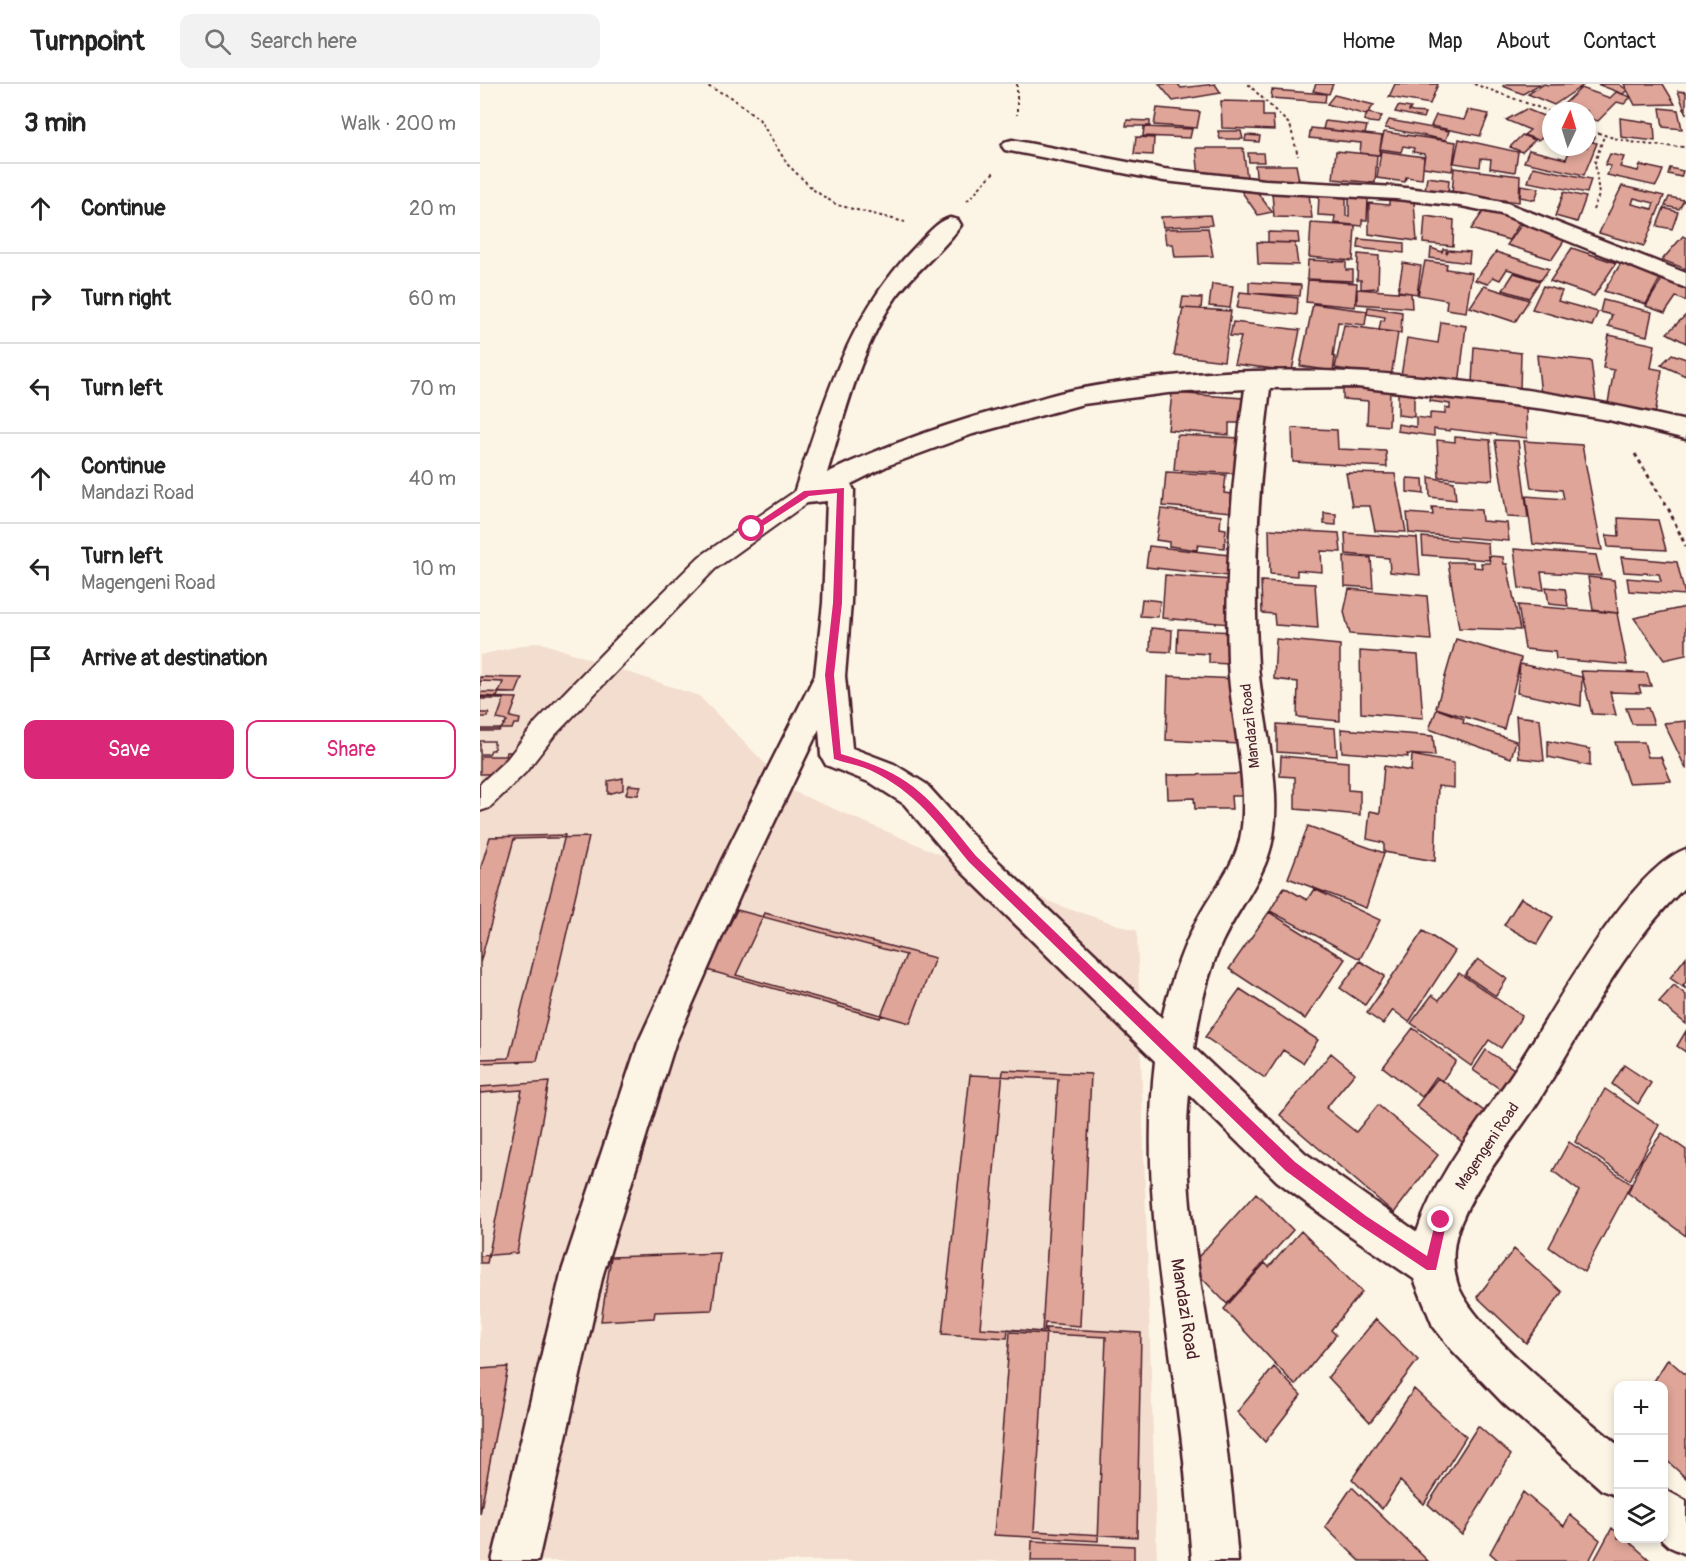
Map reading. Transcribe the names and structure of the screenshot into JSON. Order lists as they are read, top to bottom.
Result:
{
  "streets": {
    "street": ["Mandazi Road", "Magengeni Road"]
  },
  "north": "top",
  "page": {
    "header": "Turnpoint",
    "search": "Search here",
    "nav": [
      "Home",
      "Map",
      "About",
      "Contact"
    ],
    "heading": ["3 min", "Walk · 200 m"],
    "list": [
      ["Continue", "20 m"],
      ["Turn right", "60 m"],
      ["Turn left", "70 m"],
      ["Continue", "Mandazi Road", "40 m"],
      ["Turn left", "Magengeni Road", "10 m"],
      "Arrive at destination"
    ],
    "buttons": ["Save", "Share"],
    "map_buttons": ["+", "−"]
  }
}
